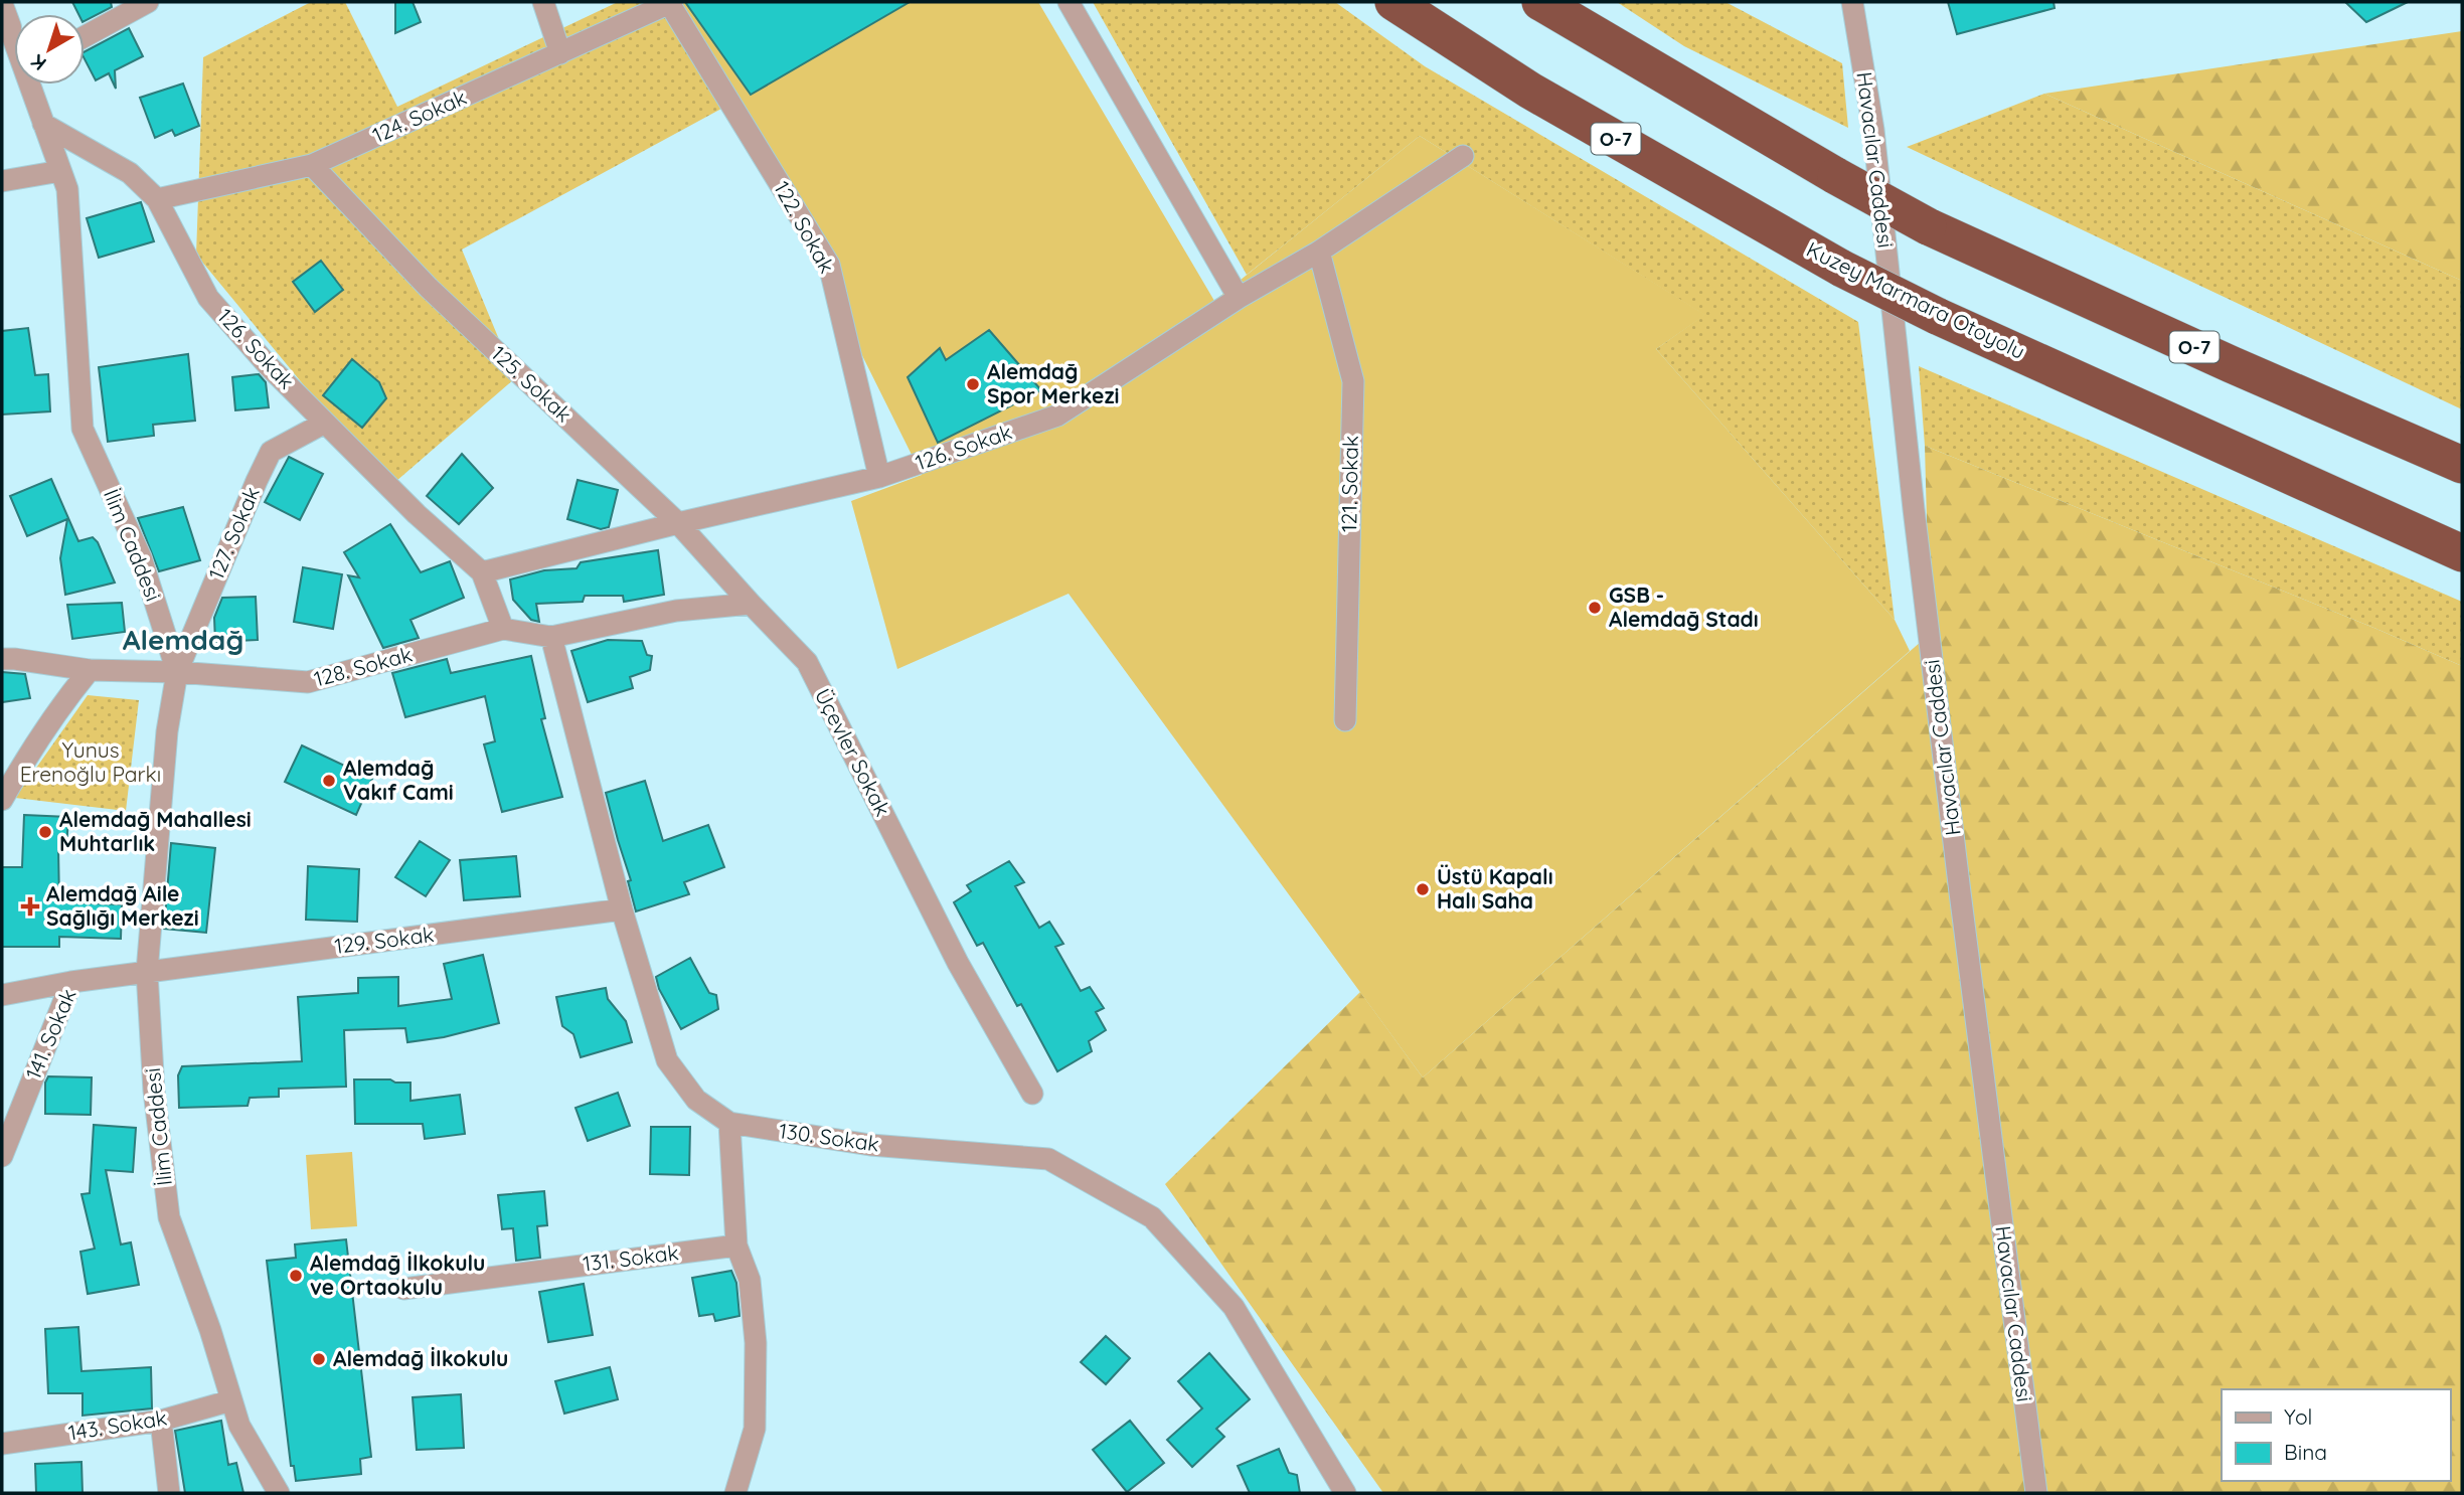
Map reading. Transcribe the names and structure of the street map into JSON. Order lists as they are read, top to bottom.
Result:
{
  "streets": {
    "highway": ["O-7", "Kuzey Marmara Otoyolu"],
    "street": [
      "124. Sokak",
      "Havacılar Caddesi",
      "122. Sokak",
      "126. Sokak",
      "125. Sokak",
      "121. Sokak",
      "127. Sokak",
      "İlim Caddesi",
      "128. Sokak",
      "Üçevler Sokak",
      "129. Sokak",
      "141. Sokak",
      "130. Sokak",
      "131. Sokak",
      "143. Sokak"
    ]
  },
  "crossings": [
    ["124. Sokak", "122. Sokak"],
    ["124. Sokak", "126. Sokak"],
    ["124. Sokak", "125. Sokak"],
    ["122. Sokak", "126. Sokak"],
    ["126. Sokak", "125. Sokak"],
    ["126. Sokak", "121. Sokak"],
    ["126. Sokak", "127. Sokak"],
    ["126. Sokak", "İlim Caddesi"],
    ["126. Sokak", "128. Sokak"],
    ["125. Sokak", "Üçevler Sokak"],
    ["127. Sokak", "İlim Caddesi"],
    ["127. Sokak", "128. Sokak"],
    ["İlim Caddesi", "128. Sokak"],
    ["İlim Caddesi", "129. Sokak"],
    ["İlim Caddesi", "141. Sokak"],
    ["İlim Caddesi", "143. Sokak"],
    ["129. Sokak", "141. Sokak"],
    ["129. Sokak", "130. Sokak"]
  ],
  "districts": ["Alemdağ"],
  "parks": ["Yunus Erenoğlu Parkı"],
  "places": {
    "other": [
      "Alemdağ Spor Merkezi",
      "GSB - Alemdağ Stadı",
      "Alemdağ Vakıf Cami",
      "Alemdağ Mahallesi Muhtarlık",
      "Üstü Kapalı Halı Saha",
      "Alemdağ İlkokulu ve Ortaokulu",
      "Alemdağ İlkokulu"
    ],
    "health": ["Alemdağ Aile Sağlığı Merkezi"]
  },
  "legend": ["Yol", "Bina"],
  "north": "bottom left"
}
